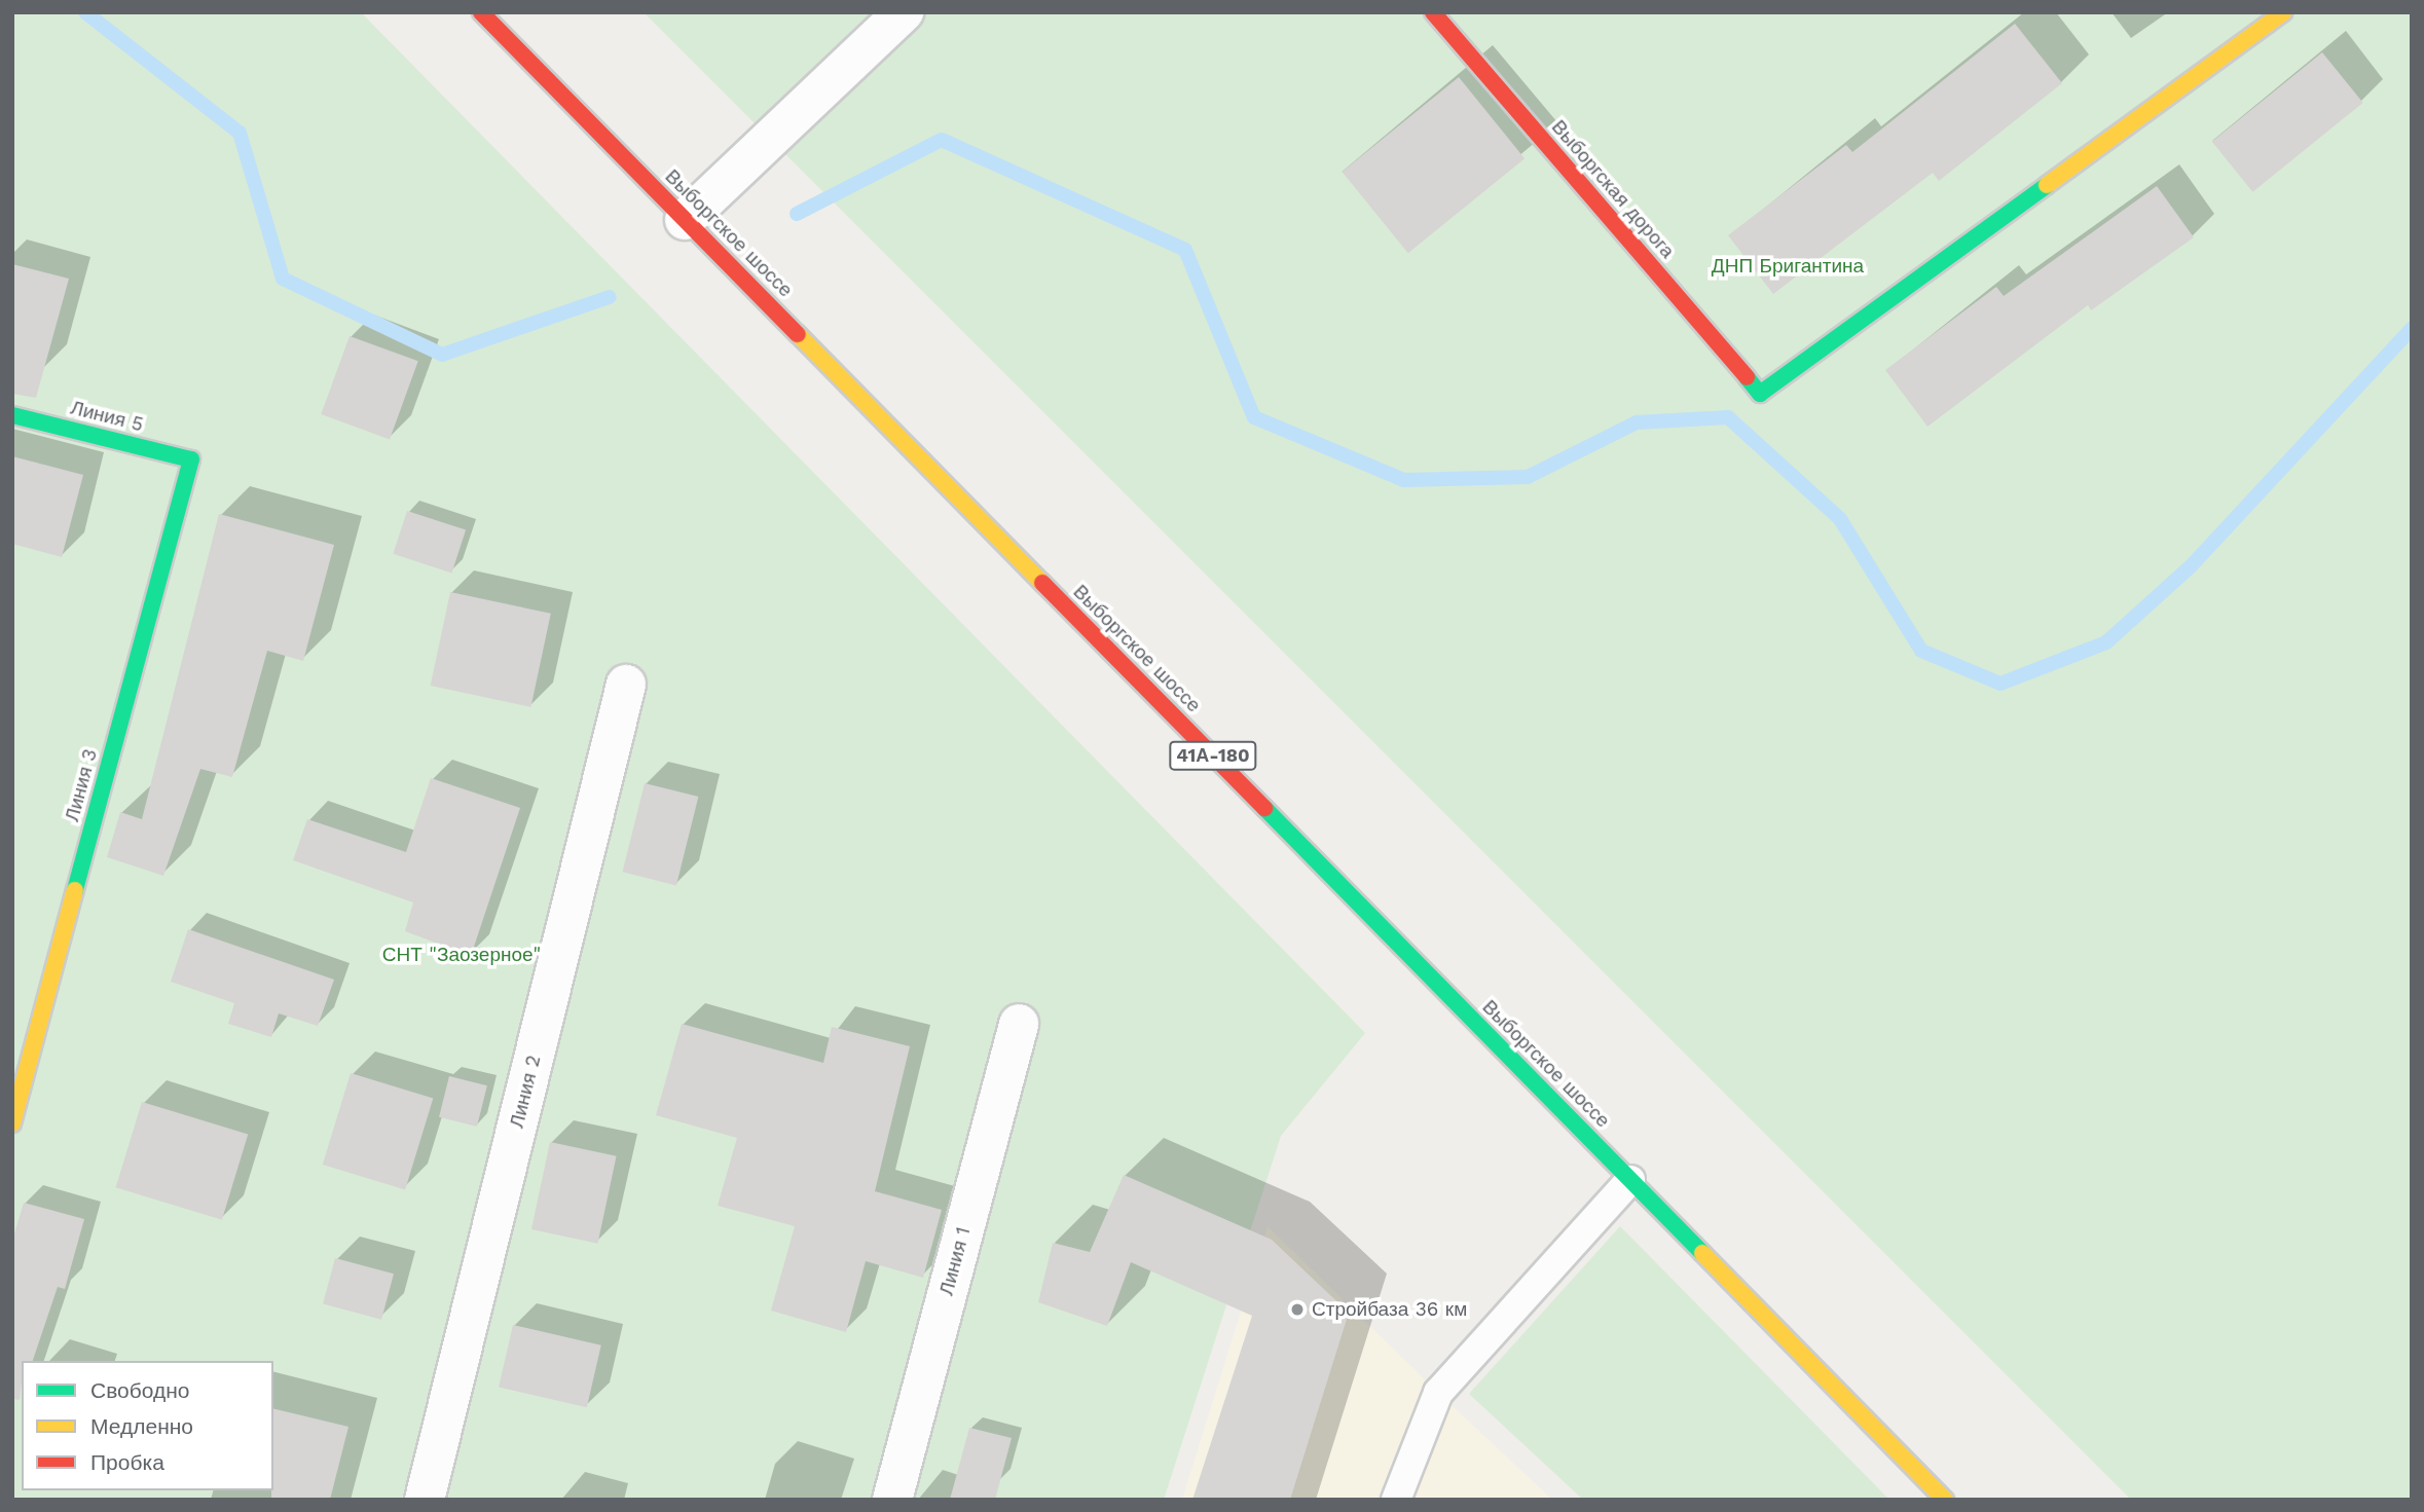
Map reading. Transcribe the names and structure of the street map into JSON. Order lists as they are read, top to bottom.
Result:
{
  "streets": {
    "main road": [
      "Выборгская дорога",
      "Выборгское шоссе",
      "Линия 5",
      "41А-180",
      "Линия 3"
    ],
    "street": ["Линия 2", "Линия 1"]
  },
  "crossings": [
    ["Линия 5", "Линия 3"]
  ],
  "parks": ["ДНП Бригантина", "СНТ \"Заозерное\""],
  "places": ["Стройбаза 36 км"],
  "legend": ["Свободно", "Медленно", "Пробка"]
}
